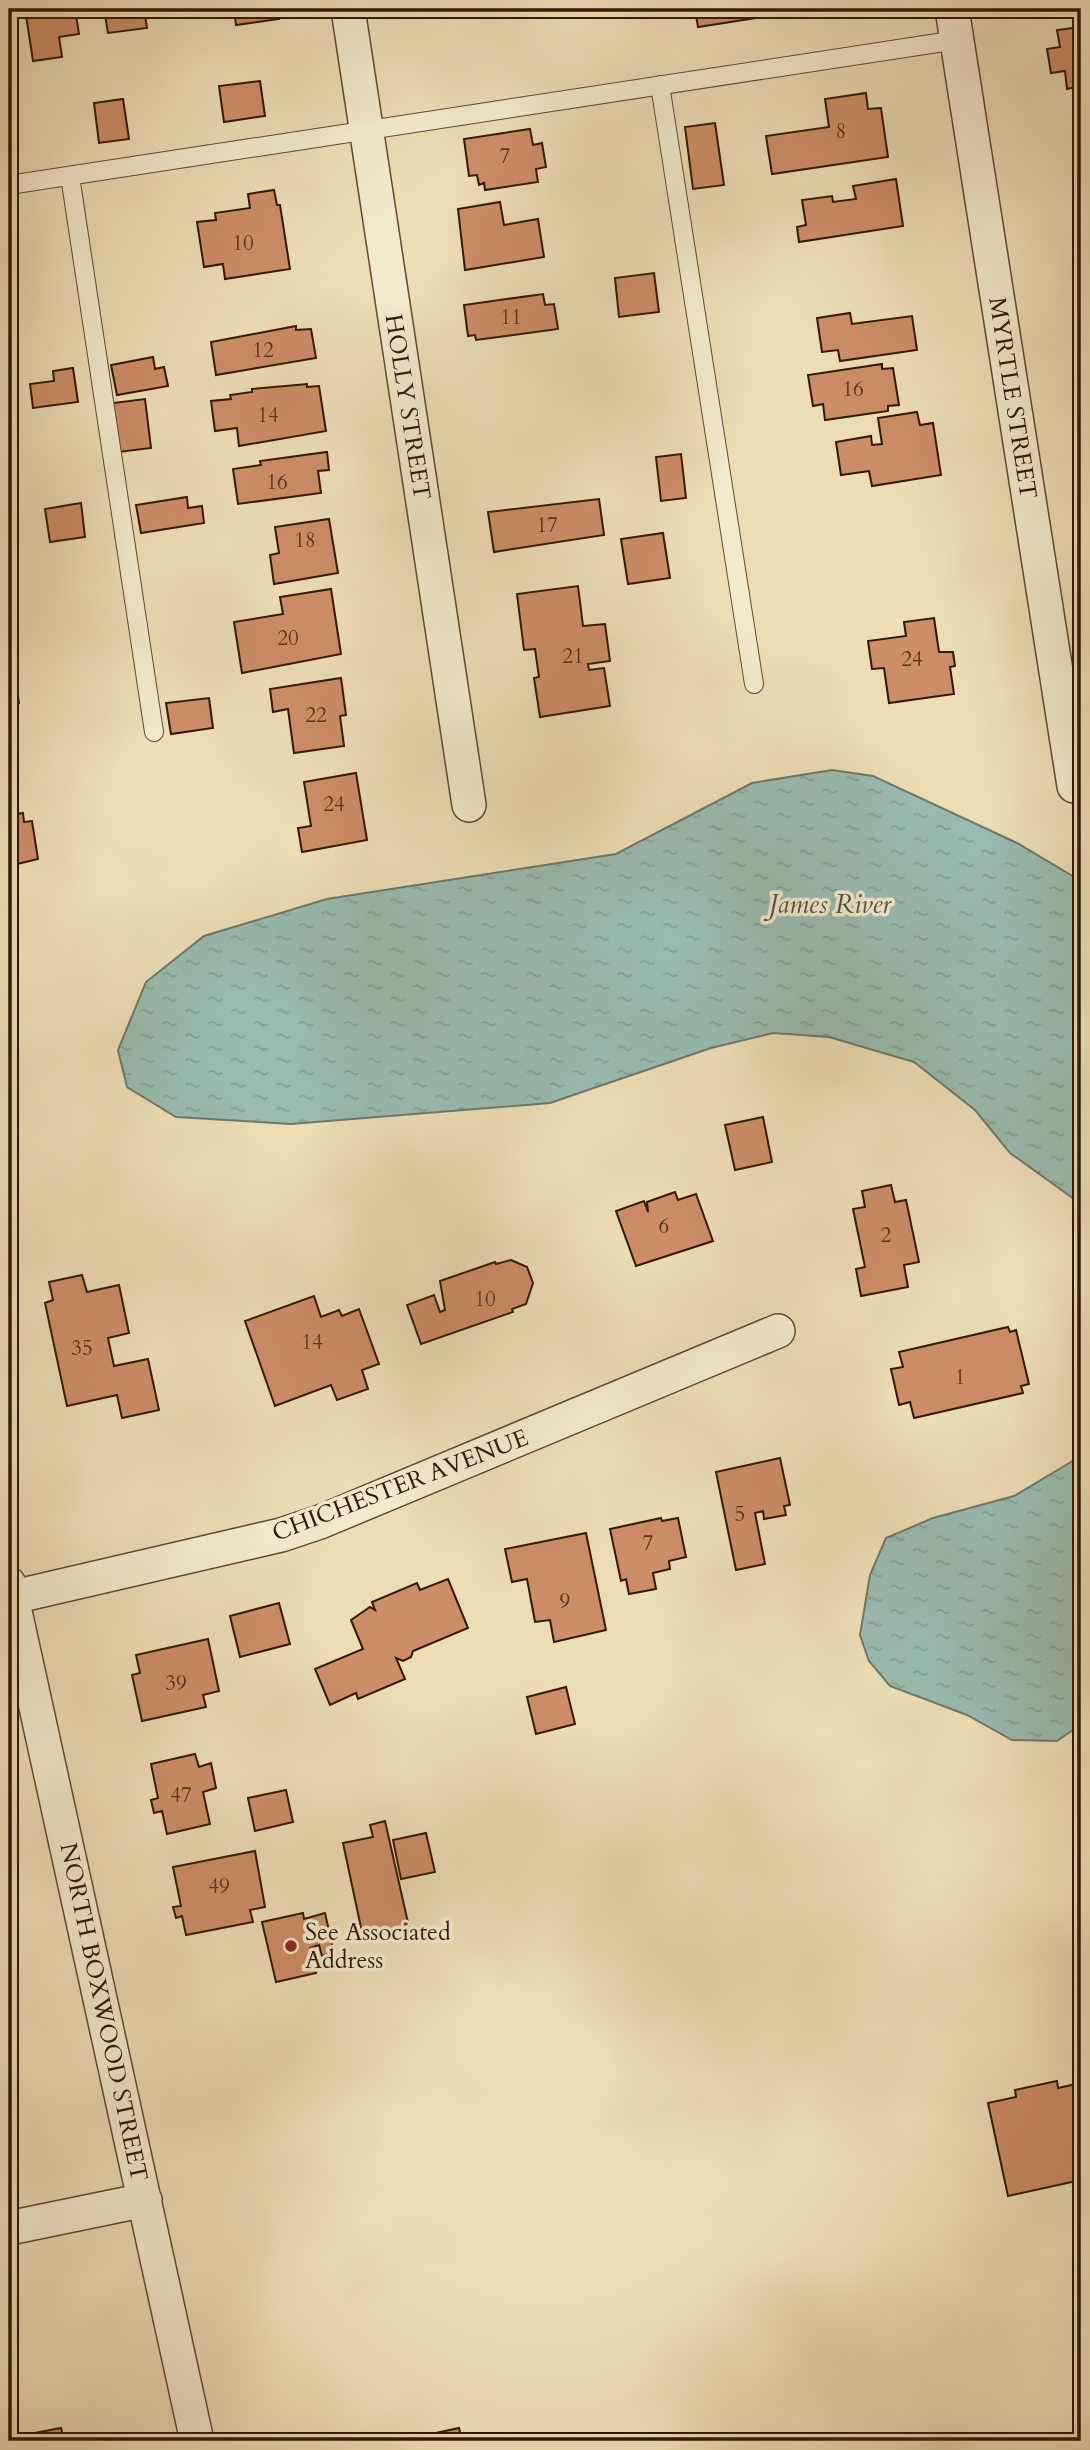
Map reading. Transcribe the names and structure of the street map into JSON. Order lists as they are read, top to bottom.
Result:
{
  "streets": {
    "street": [
      "MYRTLE STREET",
      "HOLLY STREET",
      "CHICHESTER AVENUE",
      "NORTH BOXWOOD STREET"
    ]
  },
  "crossings": [
    ["CHICHESTER AVENUE", "NORTH BOXWOOD STREET"]
  ],
  "water": ["James River"],
  "places": ["See Associated Address"],
  "house_numbers": [
    "8",
    "7",
    "10",
    "11",
    "12",
    "16",
    "14",
    "16",
    "17",
    "18",
    "20",
    "21",
    "24",
    "22",
    "24",
    "6",
    "2",
    "10",
    "14",
    "35",
    "1",
    "5",
    "7",
    "9",
    "39",
    "47",
    "49"
  ]
}
